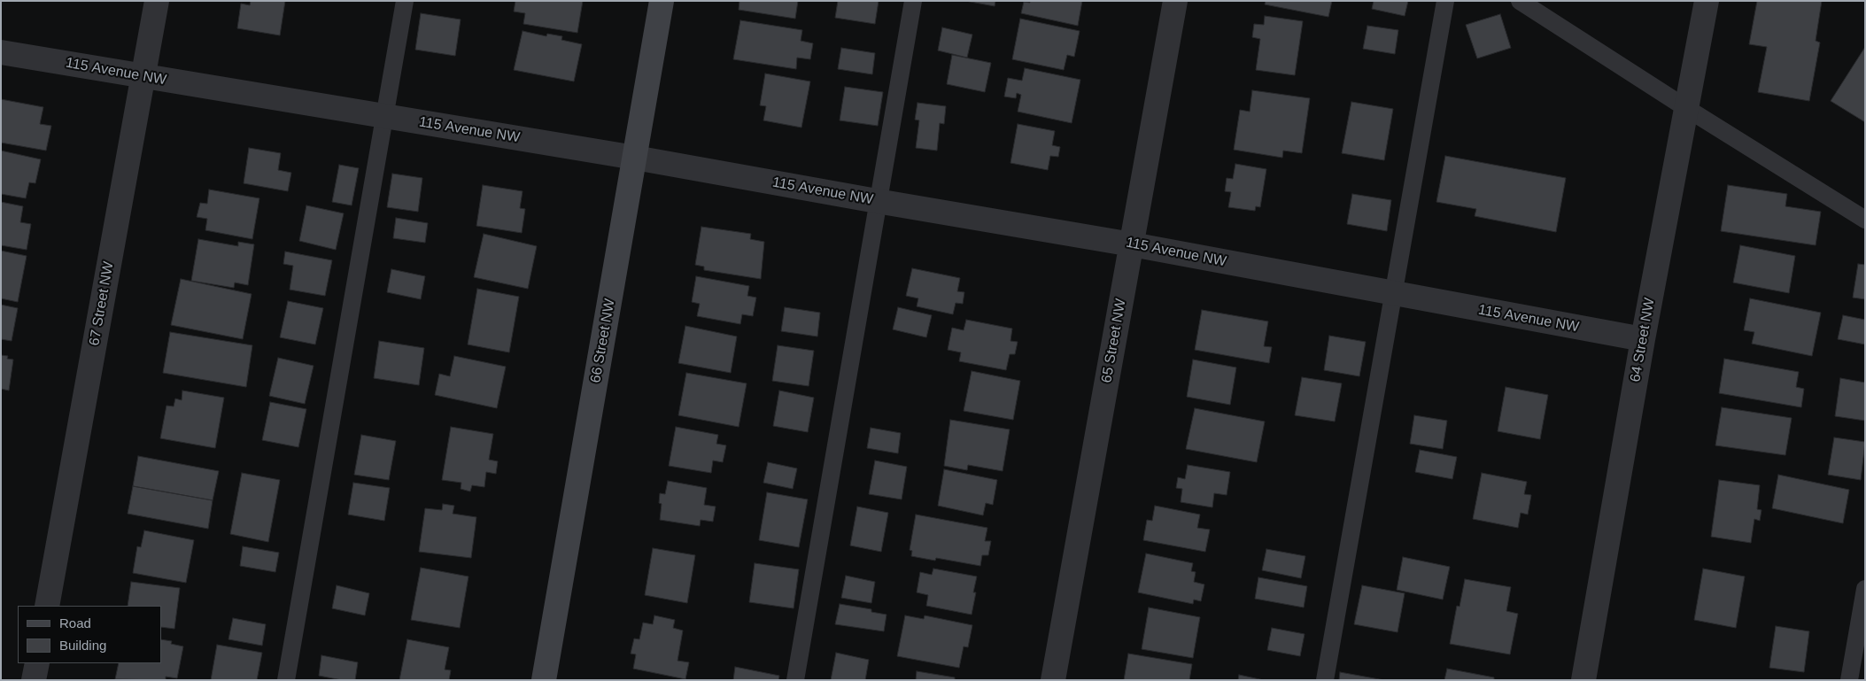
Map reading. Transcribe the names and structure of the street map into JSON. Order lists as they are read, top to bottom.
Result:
{
  "streets": {
    "street": [
      "115 Avenue NW",
      "67 Street NW",
      "64 Street NW",
      "66 Street NW",
      "65 Street NW"
    ]
  },
  "crossings": [
    ["115 Avenue NW", "67 Street NW"],
    ["115 Avenue NW", "64 Street NW"],
    ["115 Avenue NW", "66 Street NW"],
    ["115 Avenue NW", "65 Street NW"]
  ],
  "legend": ["Road", "Building"]
}
